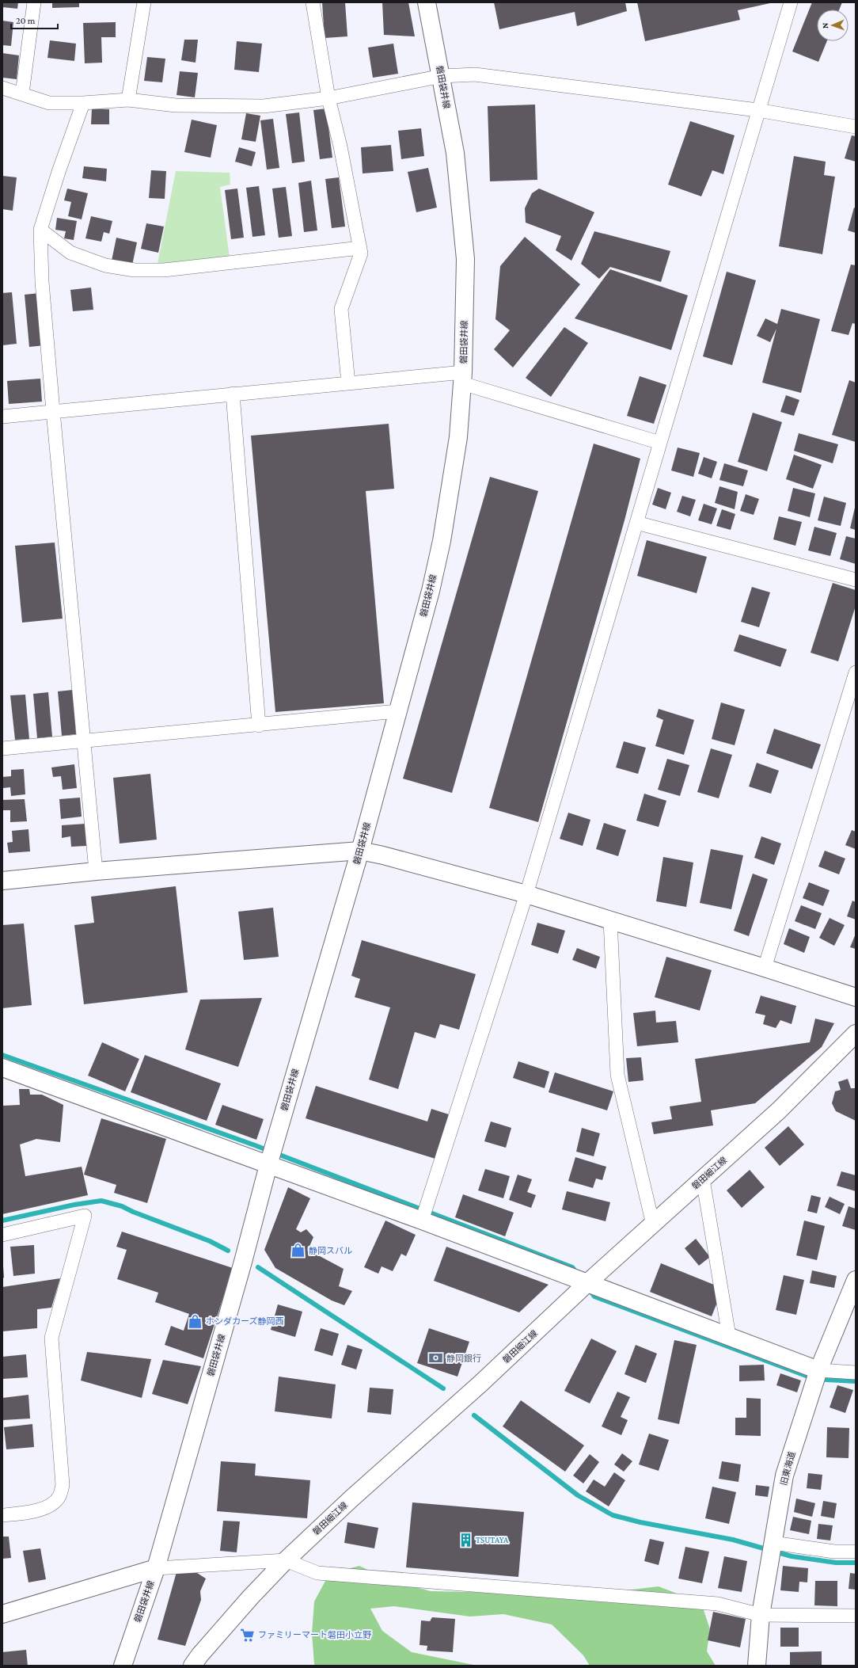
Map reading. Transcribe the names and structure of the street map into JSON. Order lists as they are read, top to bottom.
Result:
{
  "streets": {
    "main road": ["磐田袋井線", "磐田細江線", "旧東海道"]
  },
  "places": {
    "shop": ["静岡スバル", "ホンダカーズ静岡西"],
    "bank": ["静岡銀行"],
    "building": ["TSUTAYA"],
    "supermarket": ["ファミリーマート磐田小立野"]
  },
  "scale_bar": "20 m",
  "north": "left"
}
